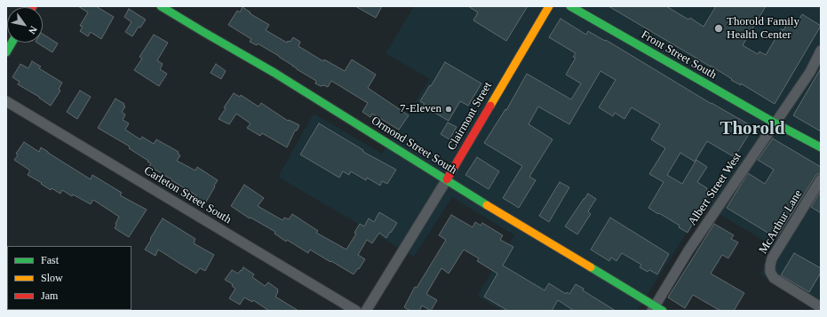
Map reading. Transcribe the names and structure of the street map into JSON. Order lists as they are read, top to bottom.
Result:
{
  "streets": {
    "main road": ["Front Street South", "Clairmont Street", "Ormond Street South"],
    "street": ["Albert Street West", "Carleton Street South", "McArthur Lane"]
  },
  "crossings": [
    ["Front Street South", "Albert Street West"],
    ["Clairmont Street", "Ormond Street South"],
    ["Ormond Street South", "Albert Street West"]
  ],
  "districts": ["Thorold"],
  "places": ["Thorold Family Health Center", "7-Eleven"],
  "legend": ["Fast", "Slow", "Jam"],
  "north": "bottom right"
}
